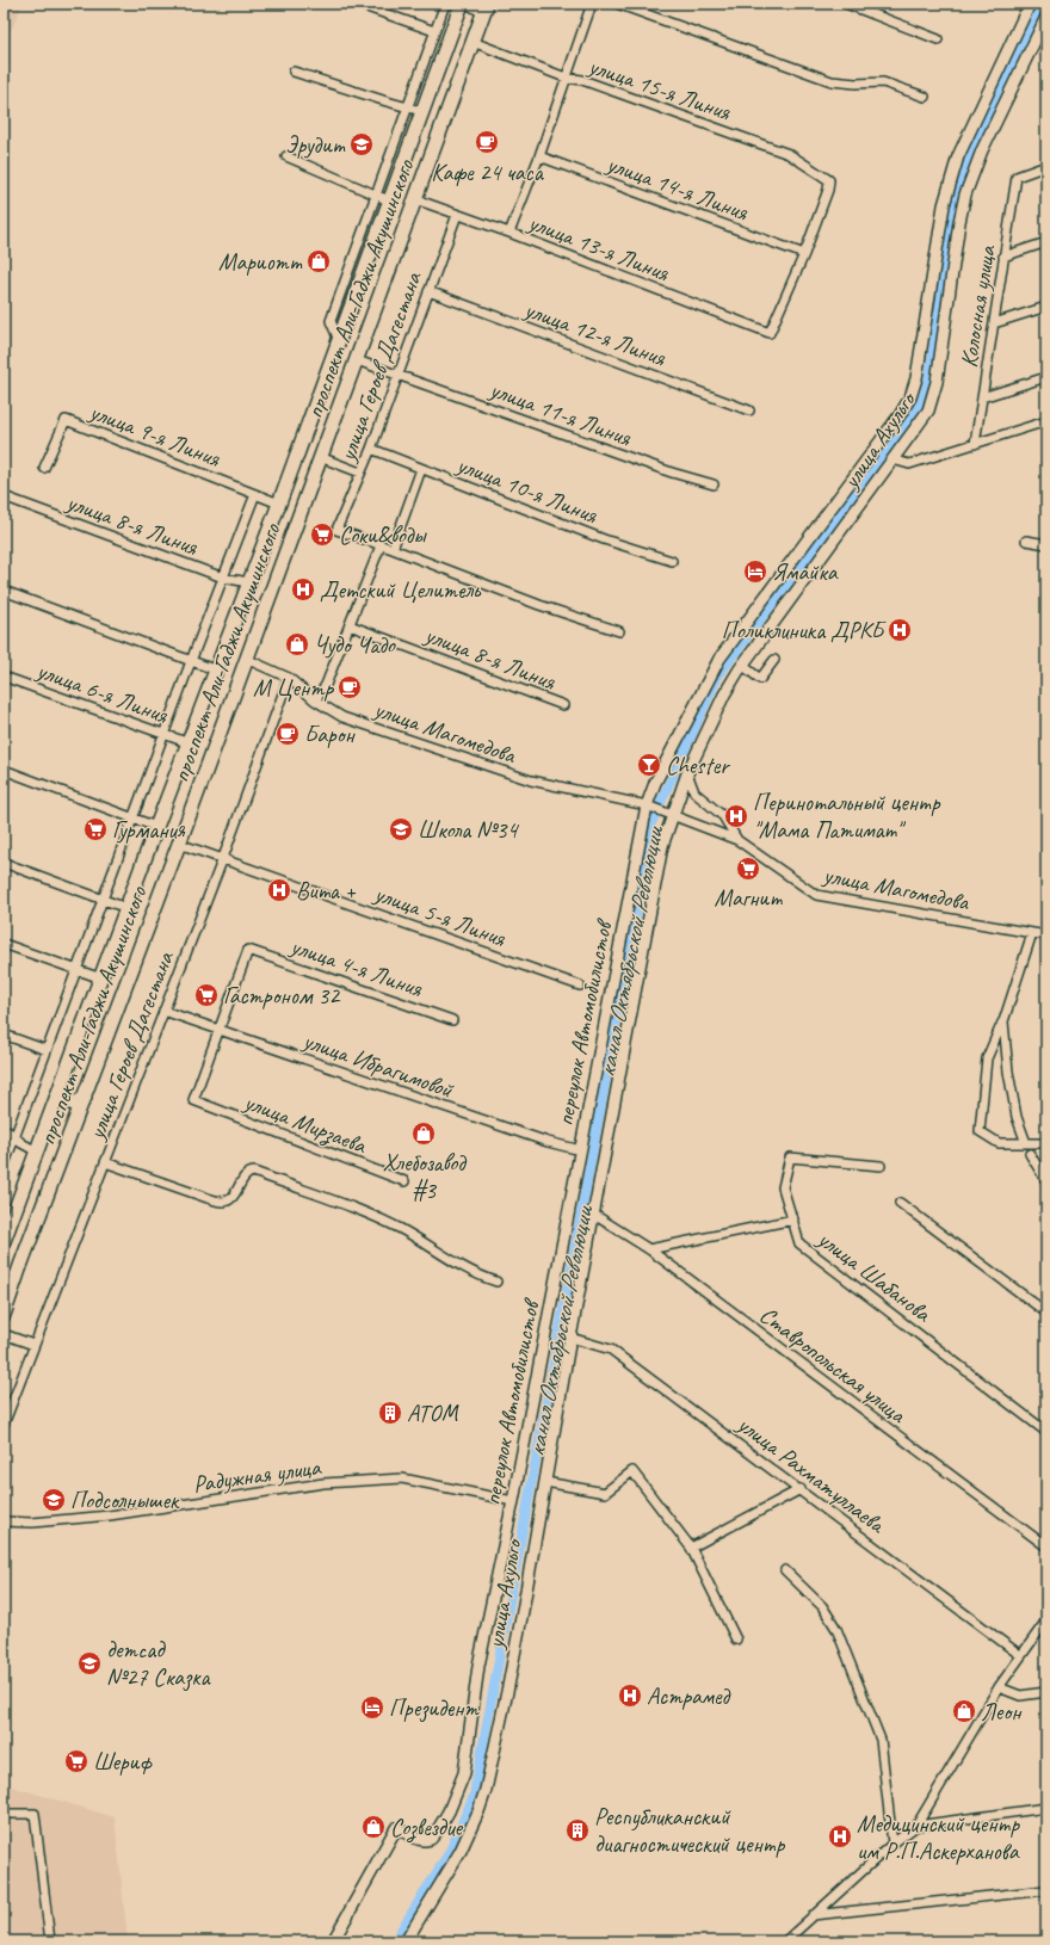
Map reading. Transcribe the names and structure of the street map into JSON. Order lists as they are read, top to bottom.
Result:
{
  "streets": {
    "main road": ["проспект Али-Гаджи Акушинского", "улица Ахульго", "переулок Автомобилистов"],
    "street": [
      "улица 15-я Линия",
      "улица 14-я Линия",
      "улица 13-я Линия",
      "Колосная улица",
      "улица 12-я Линия",
      "улица Героев Дагестана",
      "улица 11-я Линия",
      "улица 9-я Линия",
      "улица 10-я Линия",
      "улица 8-я Линия",
      "улица 6-я Линия",
      "улица Магомедова",
      "улица 5-я Линия",
      "улица 4-я Линия",
      "улица Ибрагимовой",
      "улица Мирзаева",
      "улица Шабанова",
      "Ставропольская улица",
      "улица Рахматуллаева",
      "Радужная улица"
    ]
  },
  "crossings": [
    ["улица 15-я Линия", "улица 14-я Линия"],
    ["улица 15-я Линия", "улица 13-я Линия"],
    ["улица 15-я Линия", "проспект Али-Гаджи Акушинского"],
    ["улица 14-я Линия", "улица 13-я Линия"],
    ["улица 13-я Линия", "проспект Али-Гаджи Акушинского"],
    ["улица 13-я Линия", "улица Героев Дагестана"],
    ["проспект Али-Гаджи Акушинского", "улица 11-я Линия"],
    ["проспект Али-Гаджи Акушинского", "улица 9-я Линия"],
    ["проспект Али-Гаджи Акушинского", "улица 8-я Линия"],
    ["проспект Али-Гаджи Акушинского", "улица 6-я Линия"],
    ["проспект Али-Гаджи Акушинского", "улица Магомедова"],
    ["проспект Али-Гаджи Акушинского", "улица 5-я Линия"],
    ["улица 12-я Линия", "улица Героев Дагестана"],
    ["улица Героев Дагестана", "улица 11-я Линия"],
    ["улица Героев Дагестана", "улица 10-я Линия"],
    ["улица Героев Дагестана", "улица Магомедова"],
    ["улица Героев Дагестана", "улица 5-я Линия"],
    ["улица Героев Дагестана", "улица Ибрагимовой"],
    ["улица Ахульго", "улица Магомедова"],
    ["улица Ахульго", "Ставропольская улица"],
    ["улица Ахульго", "улица Рахматуллаева"],
    ["улица Магомедова", "переулок Автомобилистов"],
    ["улица 4-я Линия", "улица Ибрагимовой"],
    ["улица 4-я Линия", "улица Мирзаева"],
    ["переулок Автомобилистов", "улица Ибрагимовой"],
    ["переулок Автомобилистов", "Радужная улица"],
    ["улица Ибрагимовой", "улица Мирзаева"]
  ],
  "water": ["канал Октябрьской Революции"],
  "places": {
    "cafe": ["Кафе 24 часа", "М Центр", "Барон"],
    "school or university": [
      "Эрудит",
      "Школа №34",
      "Подсолнышек",
      "детсад №27 Сказка"
    ],
    "shop": [
      "Мариотт",
      "Чудо Чадо",
      "Хлебозавод #3",
      "Леон",
      "Созвездие"
    ],
    "supermarket": [
      "Соки&воды",
      "Гурмания",
      "Магнит",
      "Гастроном 32",
      "Шериф"
    ],
    "hotel": ["Ямайка", "Президент"],
    "hospital": [
      "Детский Целитель",
      "Поликлиника ДРКБ",
      "Перинотальный центр \"Мама Патимат\"",
      "Вита +",
      "Астрамед",
      "Медицинский центр им Р.П.Аскерханова"
    ],
    "bar": ["Chester"],
    "building": ["АТОМ", "Республиканский диагностический центр"]
  }
}
